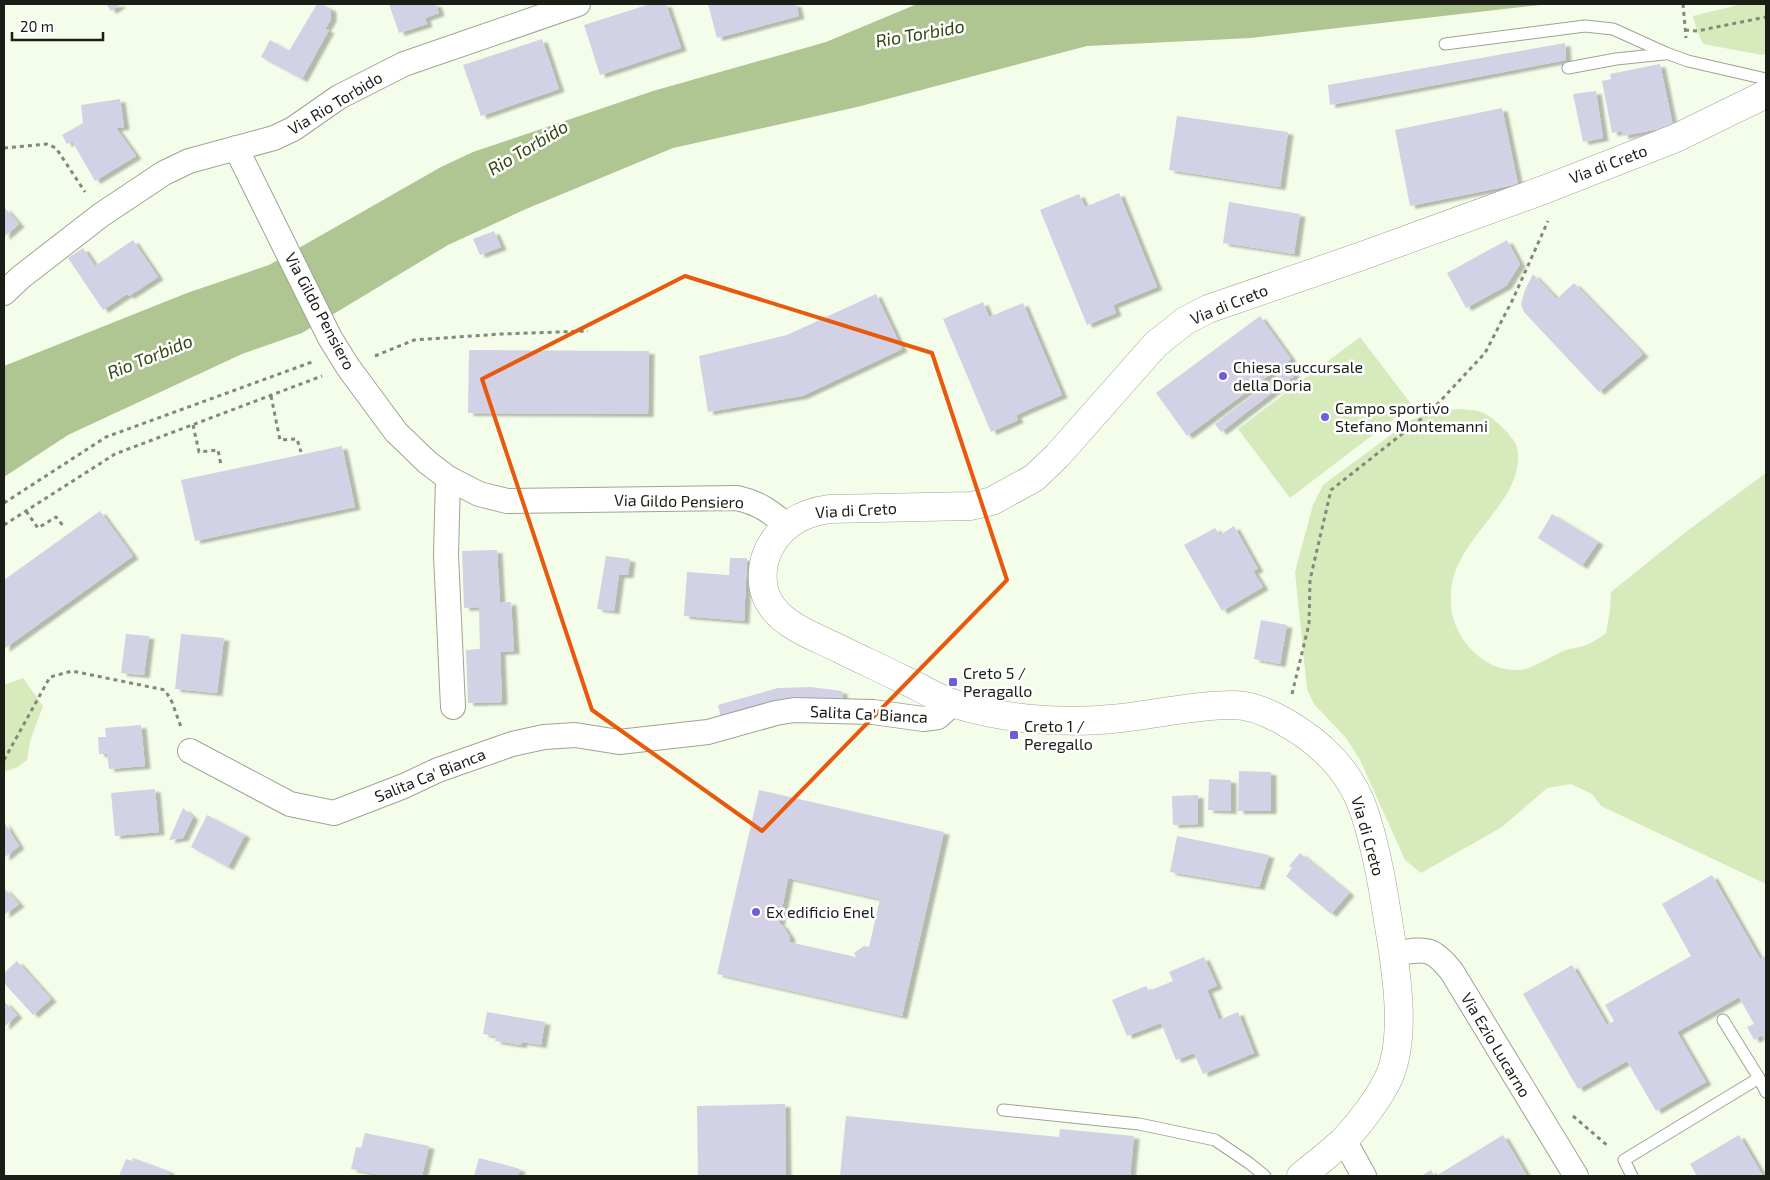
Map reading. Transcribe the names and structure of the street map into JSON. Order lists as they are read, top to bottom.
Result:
{
  "streets": {
    "main road": ["Via di Creto"],
    "street": [
      "Via Rio Torbido",
      "Via Gildo Pensiero",
      "Salita Ca' Bianca",
      "Via Ezio Lucarno"
    ]
  },
  "crossings": [
    ["Via Rio Torbido", "Via Gildo Pensiero"],
    ["Via di Creto", "Via Gildo Pensiero"],
    ["Via di Creto", "Salita Ca' Bianca"],
    ["Via di Creto", "Via Ezio Lucarno"]
  ],
  "water": ["Rio Torbido"],
  "places": {
    "other": ["Chiesa succursale della Doria", "Campo sportivo Stefano Montemanni", "Ex edificio Enel"],
    "transit": ["Creto 5 / Peragallo", "Creto 1 / Peregallo"]
  },
  "scale_bar": "20 m"
}
